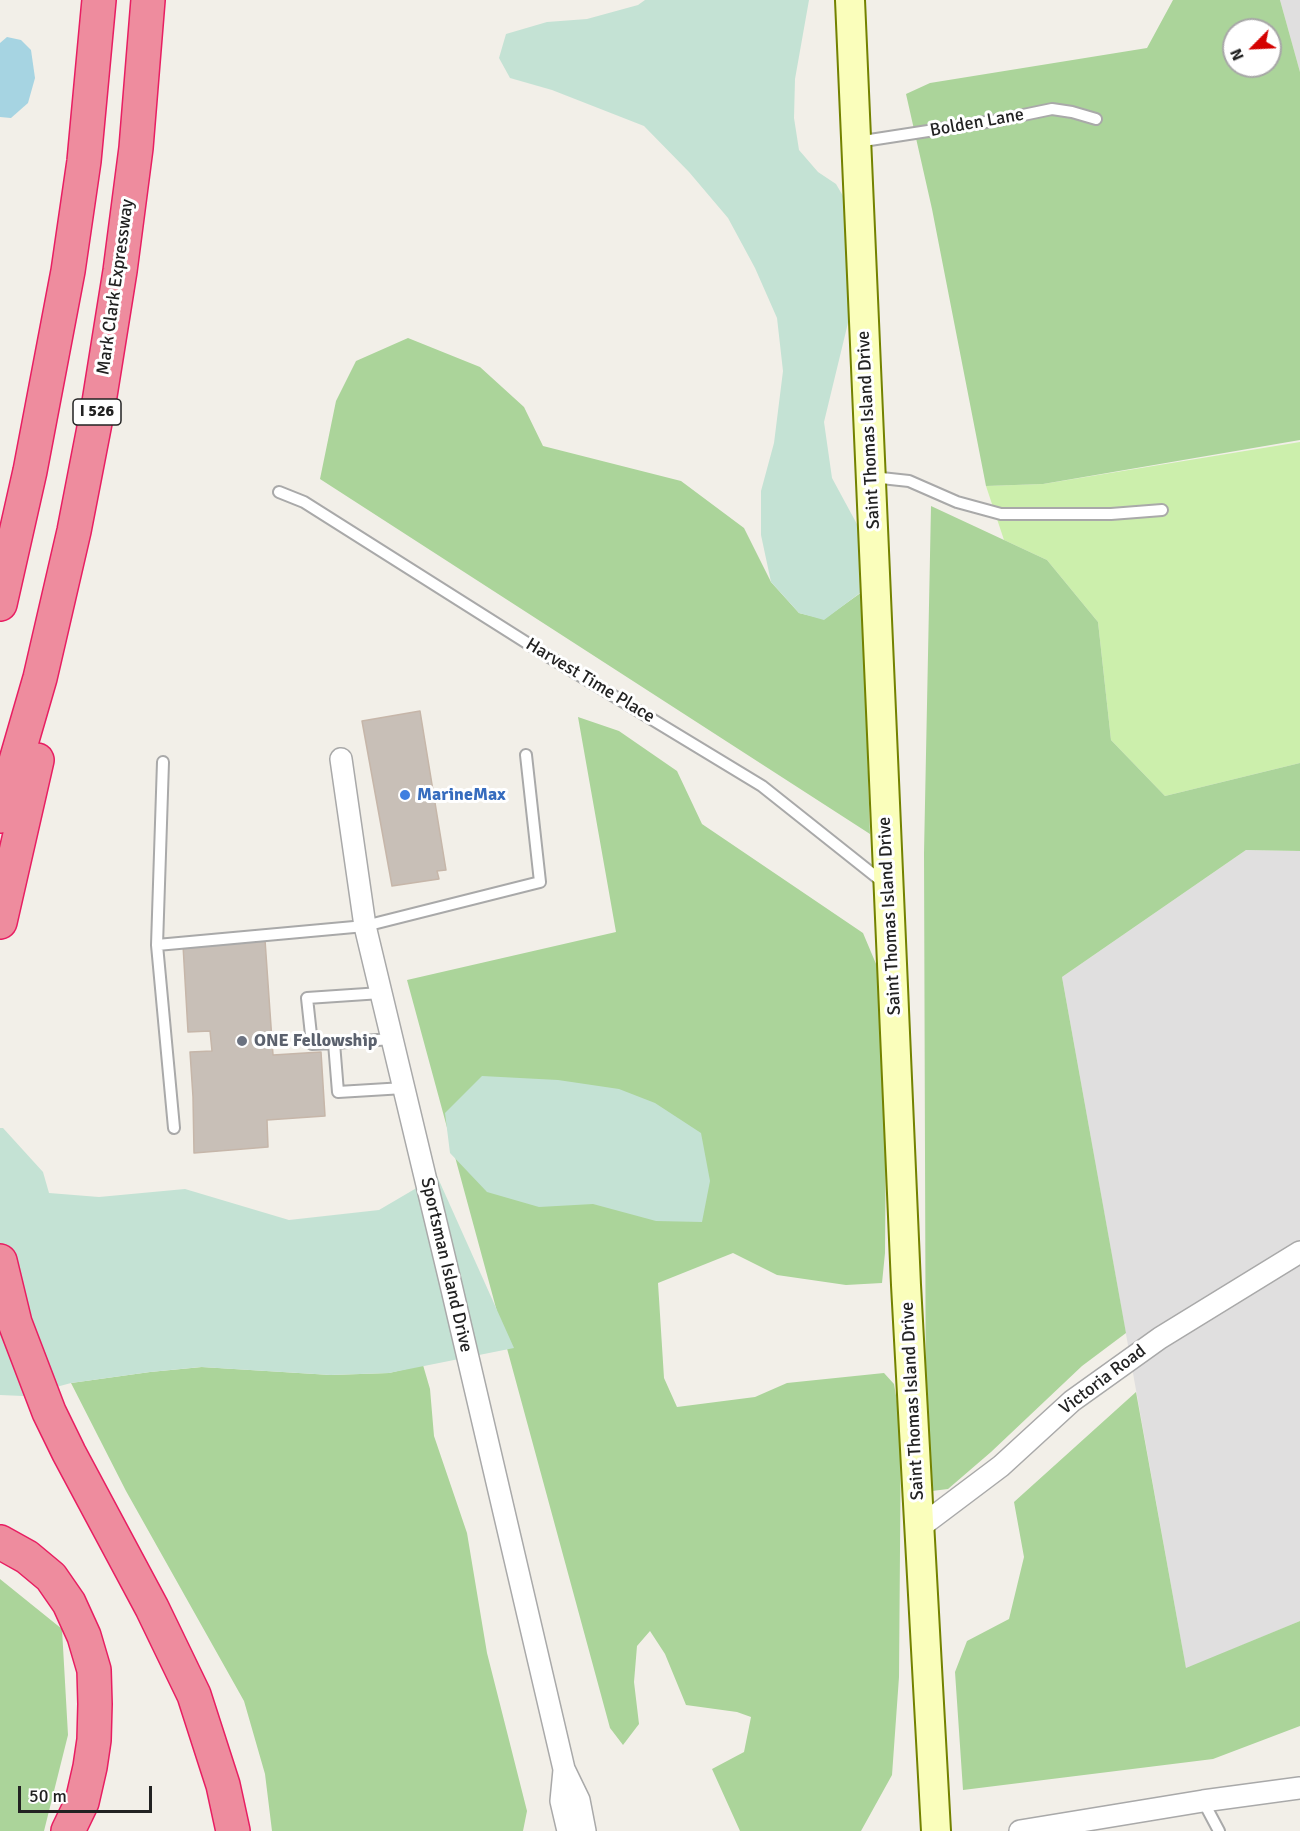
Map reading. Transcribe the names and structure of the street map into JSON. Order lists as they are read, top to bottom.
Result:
{
  "streets": {
    "highway": ["Mark Clark Expressway", "I 526"],
    "main road": ["Saint Thomas Island Drive"],
    "street": ["Sportsman Island Drive", "Victoria Road"],
    "lane": ["Bolden Lane", "Harvest Time Place"]
  },
  "crossings": [
    ["Bolden Lane", "Saint Thomas Island Drive"],
    ["Saint Thomas Island Drive", "Harvest Time Place"],
    ["Saint Thomas Island Drive", "Victoria Road"]
  ],
  "places": ["MarineMax", "ONE Fellowship"],
  "scale_bar": "50 m",
  "north": "bottom left"
}
